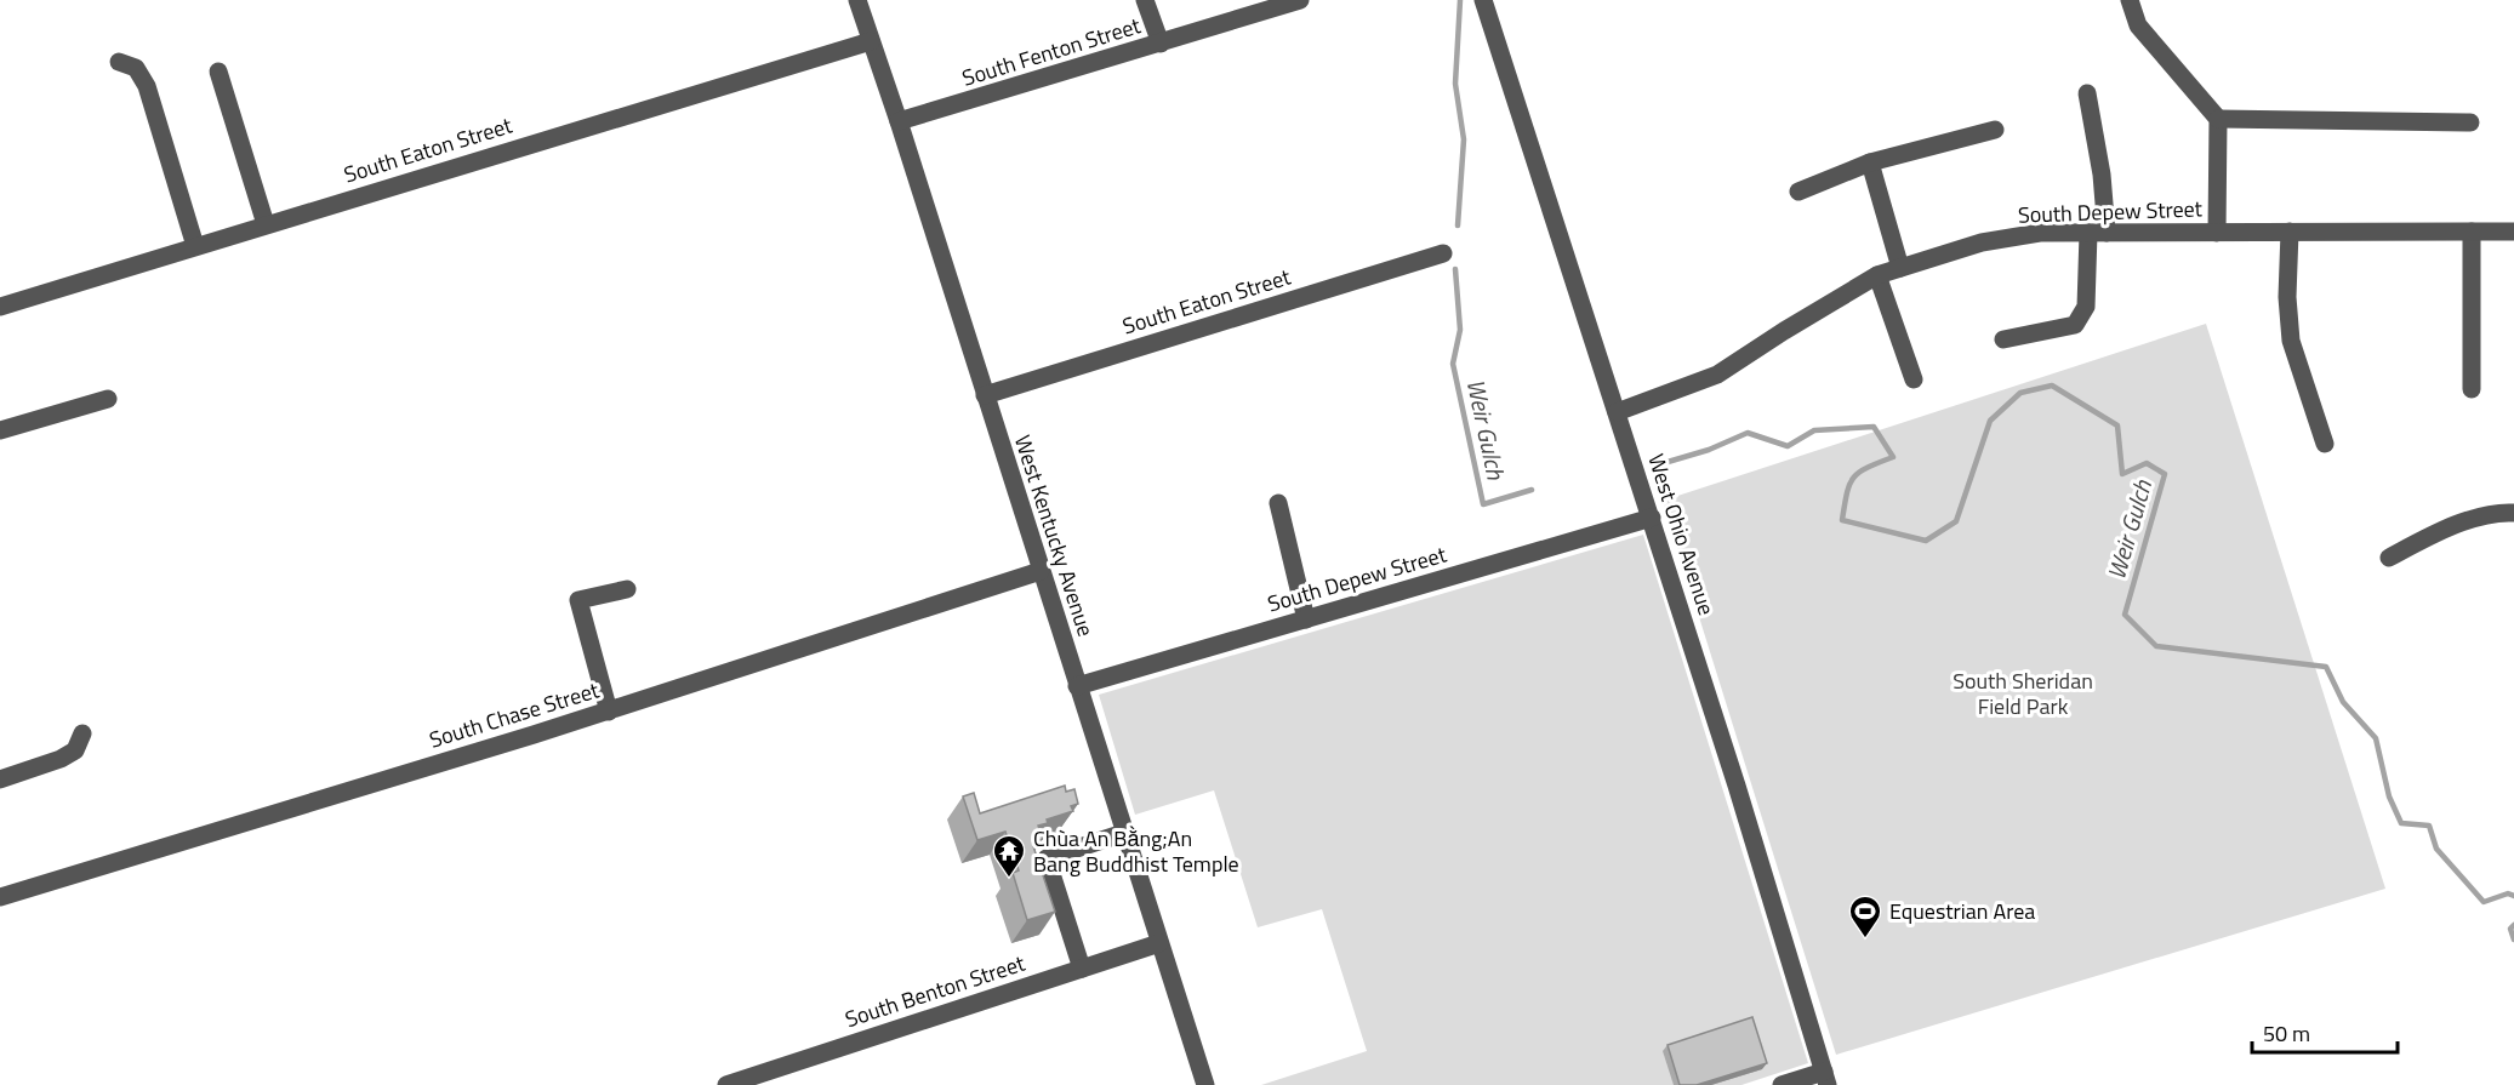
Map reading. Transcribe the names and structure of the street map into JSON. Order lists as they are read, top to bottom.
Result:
{
  "streets": {
    "street": [
      "South Fenton Street",
      "South Eaton Street",
      "South Depew Street",
      "West Ohio Avenue",
      "West Kentucky Avenue",
      "South Chase Street",
      "South Benton Street"
    ]
  },
  "crossings": [
    ["South Fenton Street", "West Kentucky Avenue"],
    ["South Eaton Street", "West Kentucky Avenue"],
    ["South Depew Street", "West Ohio Avenue"],
    ["South Depew Street", "West Kentucky Avenue"],
    ["West Kentucky Avenue", "South Chase Street"],
    ["West Kentucky Avenue", "South Benton Street"]
  ],
  "water": ["Weir Gulch"],
  "parks": ["South Sheridan Field Park"],
  "places": {
    "temple": ["Chùa An Bằng;An Bang Buddhist Temple"],
    "sports": ["Equestrian Area"]
  },
  "scale_bar": "50 m"
}
